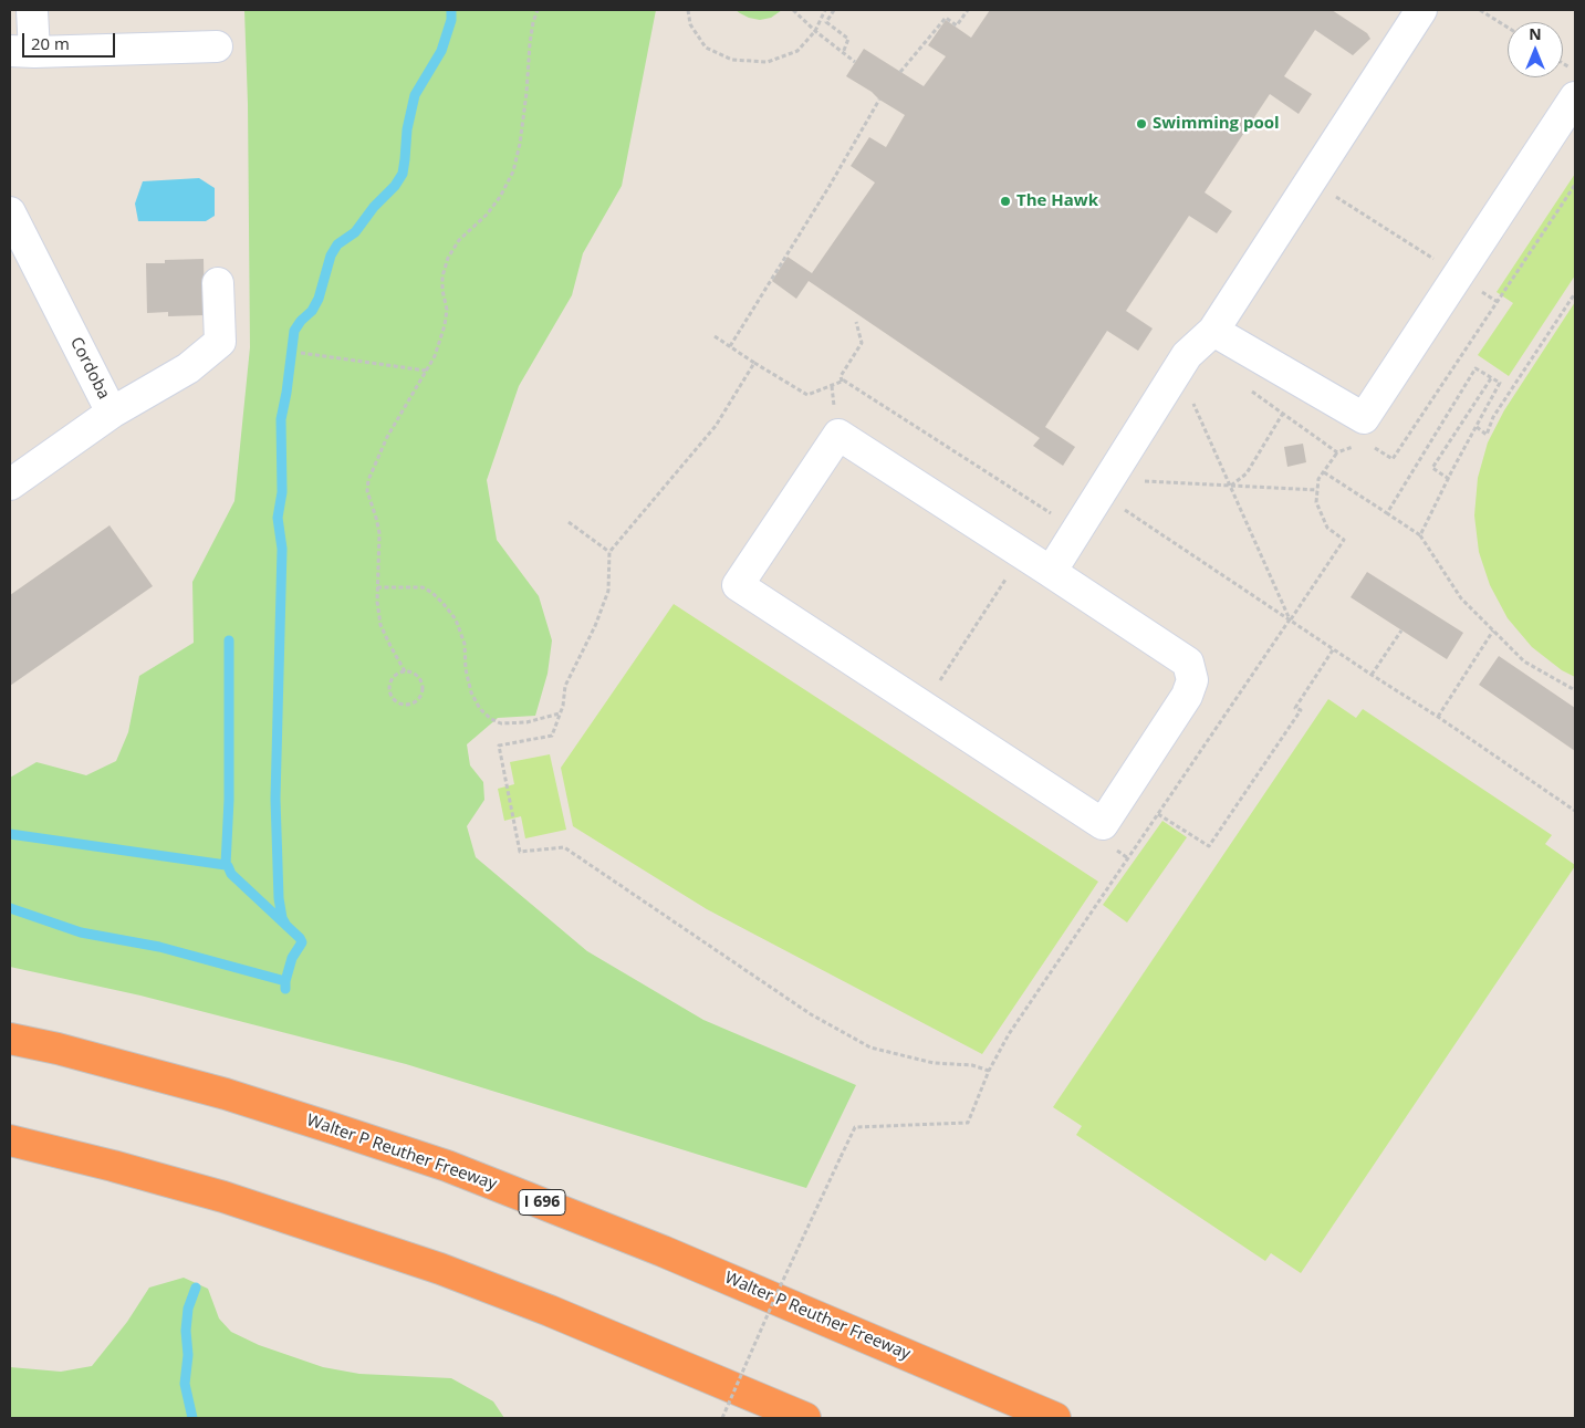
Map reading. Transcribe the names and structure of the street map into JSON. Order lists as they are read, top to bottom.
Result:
{
  "streets": {
    "highway": ["Walter P Reuther Freeway", "I 696"],
    "street": ["Cordoba"]
  },
  "places": ["Swimming pool", "The Hawk"],
  "scale_bar": "20 m",
  "north": "top"
}
